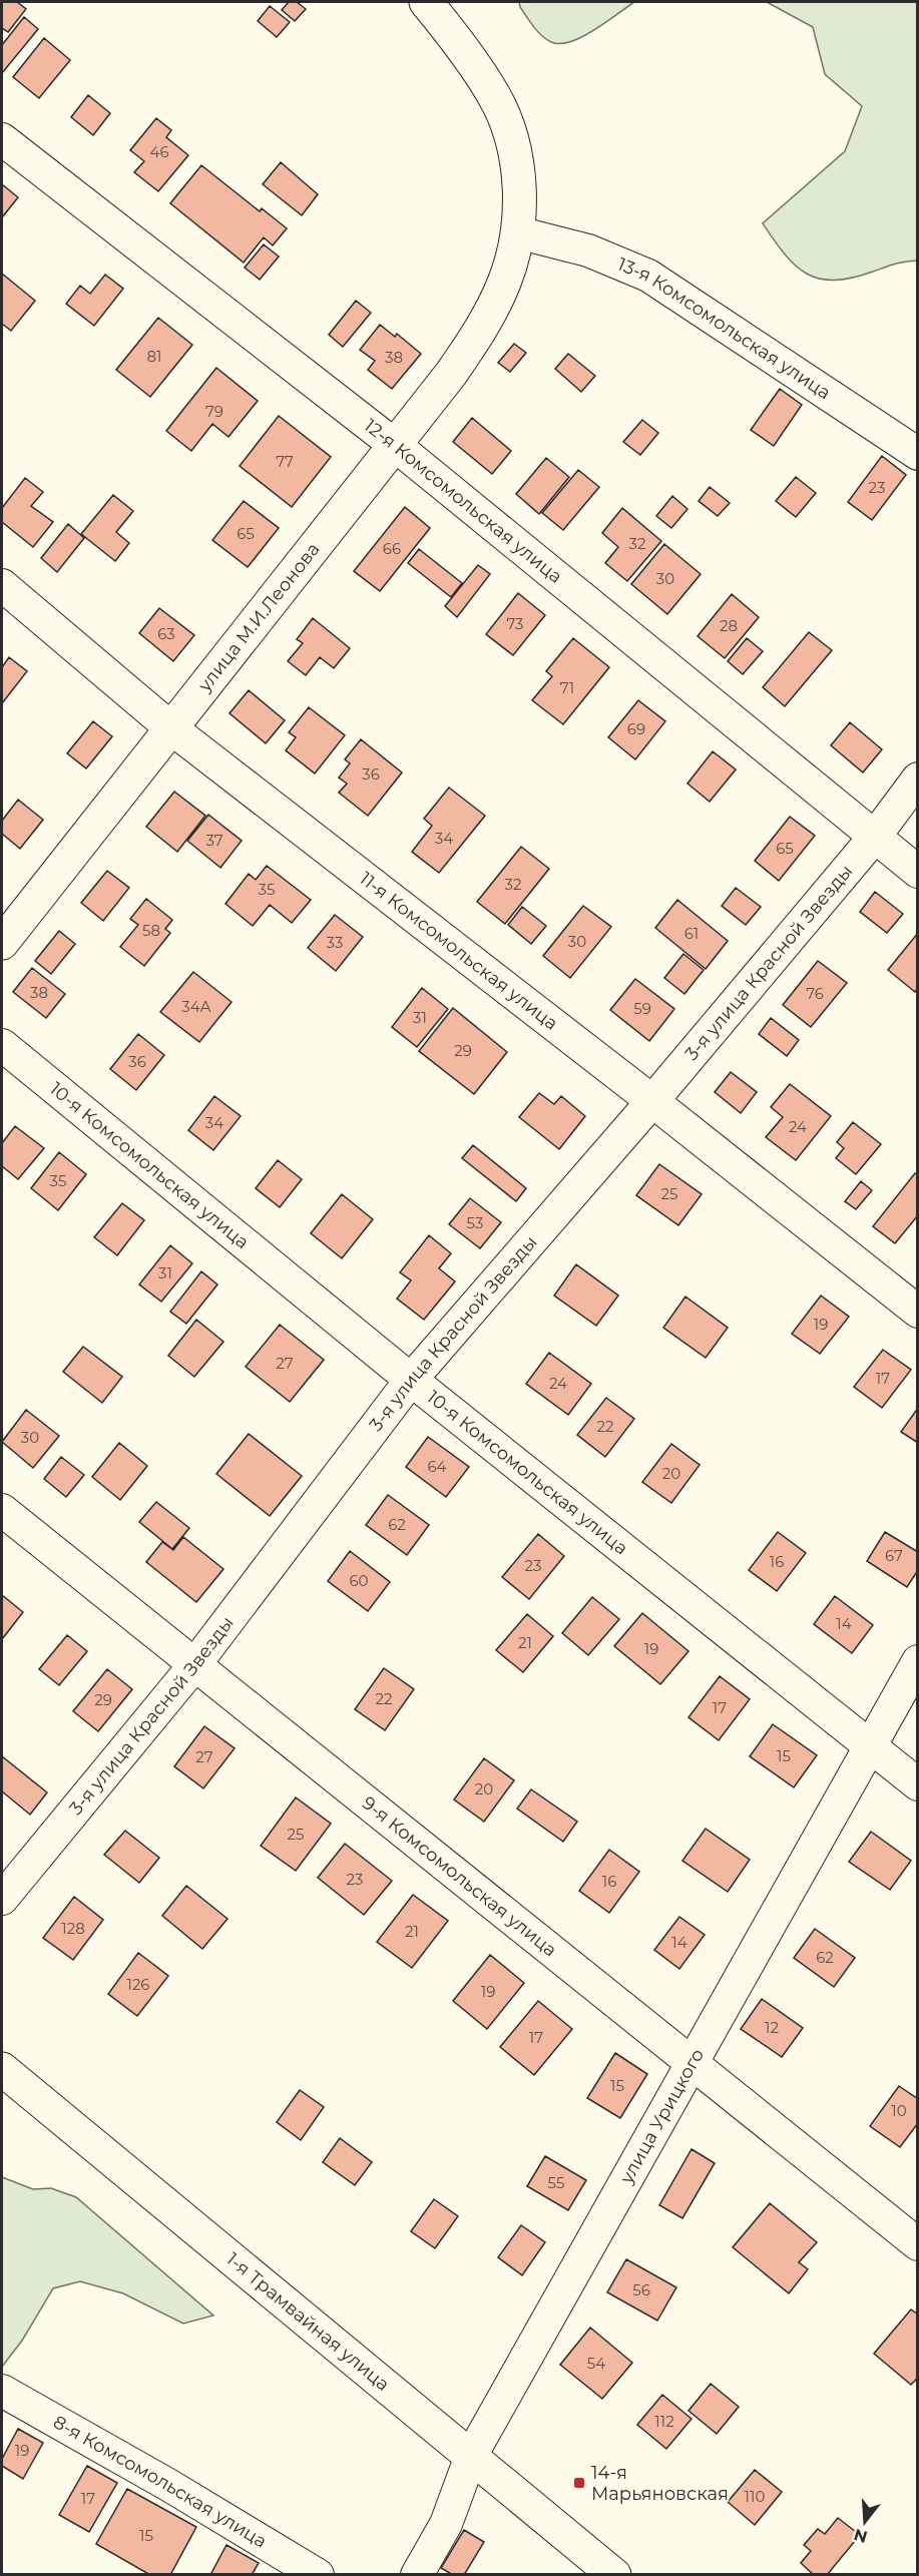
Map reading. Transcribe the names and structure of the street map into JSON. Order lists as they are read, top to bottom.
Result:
{
  "streets": {
    "main road": ["улица М.И.Леонова", "1-я Трамвайная улица"],
    "street": [
      "13-я Комсомольская улица",
      "12-я Комсомольская улица",
      "11-я Комсомольская улица",
      "3-я улица Красной Звезды",
      "10-я Комсомольская улица",
      "9-я Комсомольская улица",
      "улица Урицкого",
      "8-я Комсомольская улица"
    ]
  },
  "crossings": [
    ["13-я Комсомольская улица", "улица М.И.Леонова"],
    ["12-я Комсомольская улица", "улица М.И.Леонова"],
    ["12-я Комсомольская улица", "3-я улица Красной Звезды"],
    ["улица М.И.Леонова", "11-я Комсомольская улица"],
    ["11-я Комсомольская улица", "3-я улица Красной Звезды"],
    ["3-я улица Красной Звезды", "10-я Комсомольская улица"],
    ["3-я улица Красной Звезды", "9-я Комсомольская улица"],
    ["10-я Комсомольская улица", "улица Урицкого"],
    ["9-я Комсомольская улица", "улица Урицкого"],
    ["улица Урицкого", "1-я Трамвайная улица"]
  ],
  "places": {
    "transit": ["14-я Марьяновская"]
  },
  "house_numbers": [
    "46",
    "81",
    "38",
    "79",
    "77",
    "23",
    "65",
    "32",
    "66",
    "30",
    "73",
    "28",
    "63",
    "71",
    "69",
    "36",
    "34",
    "37",
    "65",
    "32",
    "35",
    "58",
    "61",
    "30",
    "33",
    "38",
    "76",
    "34А",
    "59",
    "31",
    "29",
    "36",
    "34",
    "24",
    "35",
    "25",
    "53",
    "31",
    "19",
    "27",
    "17",
    "24",
    "22",
    "30",
    "64",
    "20",
    "62",
    "67",
    "16",
    "23",
    "60",
    "14",
    "21",
    "19",
    "22",
    "29",
    "17",
    "15",
    "27",
    "20",
    "25",
    "23",
    "16",
    "128",
    "21",
    "14",
    "62",
    "126",
    "19",
    "12",
    "17",
    "15",
    "10",
    "55",
    "56",
    "54",
    "112",
    "19",
    "110",
    "17",
    "15"
  ],
  "north": "bottom"
}
